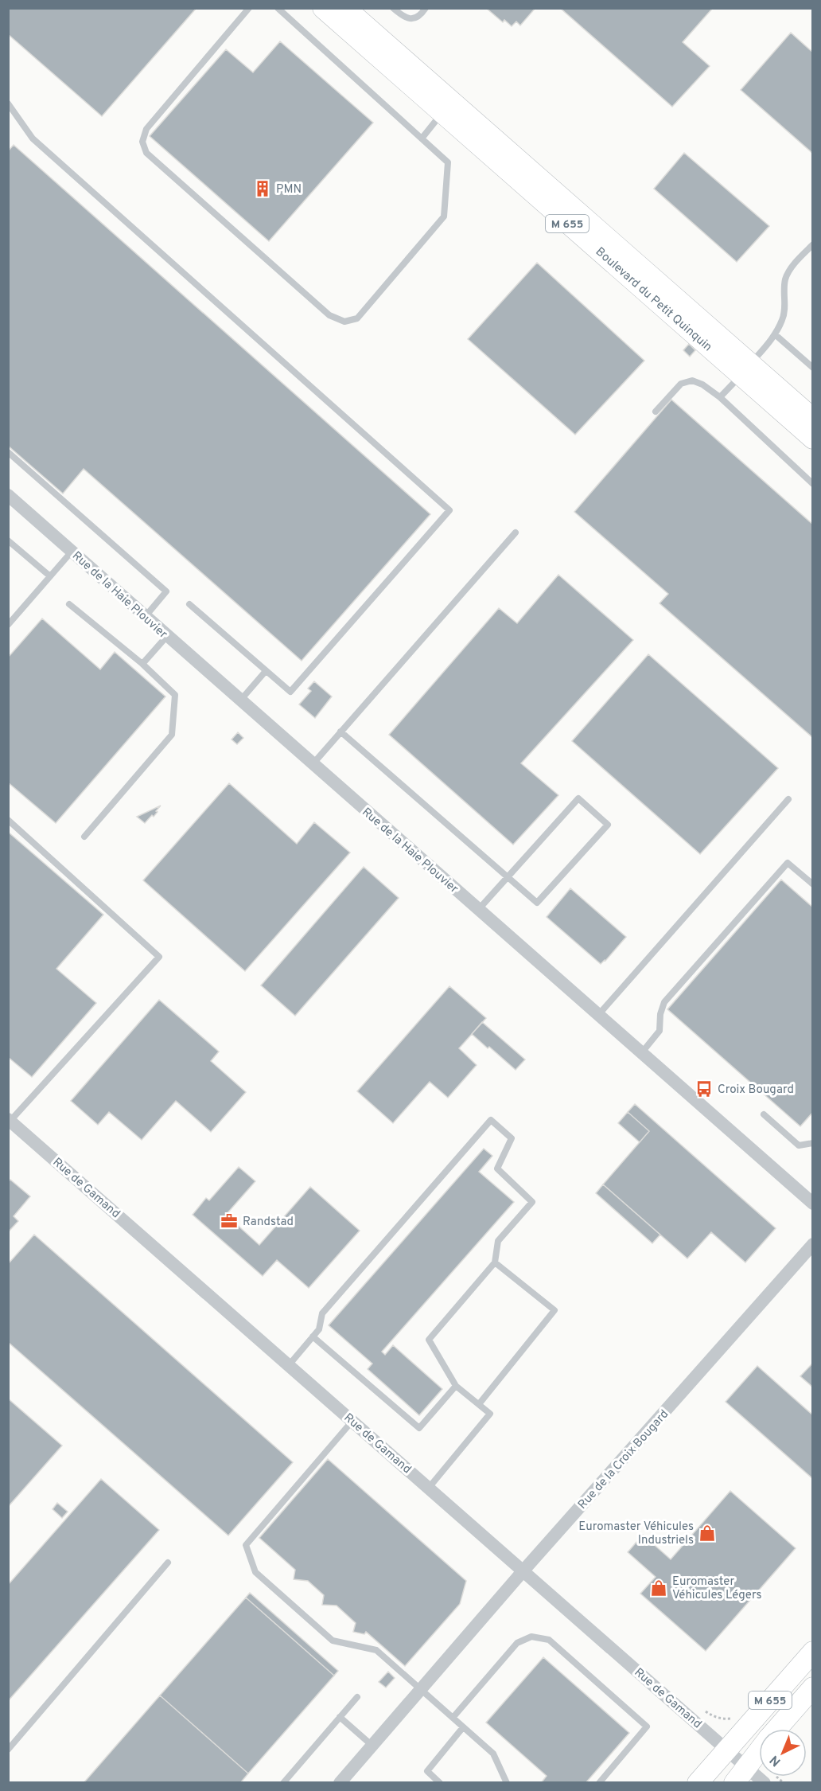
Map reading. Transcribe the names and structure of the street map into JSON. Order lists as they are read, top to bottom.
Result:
{
  "streets": {
    "main road": ["M 655", "Boulevard du Petit Quinquin"],
    "street": ["Rue de la Haie Plouvier", "Rue de Gamand", "Rue de la Croix Bougard"]
  },
  "crossings": [
    ["M 655", "Rue de Gamand"],
    ["Rue de Gamand", "Rue de la Croix Bougard"]
  ],
  "places": {
    "building": ["PMN"],
    "bus stop": ["Croix Bougard"],
    "office": ["Randstad"],
    "shop": ["Euromaster Véhicules Industriels", "Euromaster Véhicules Légers"]
  },
  "north": "bottom left"
}
